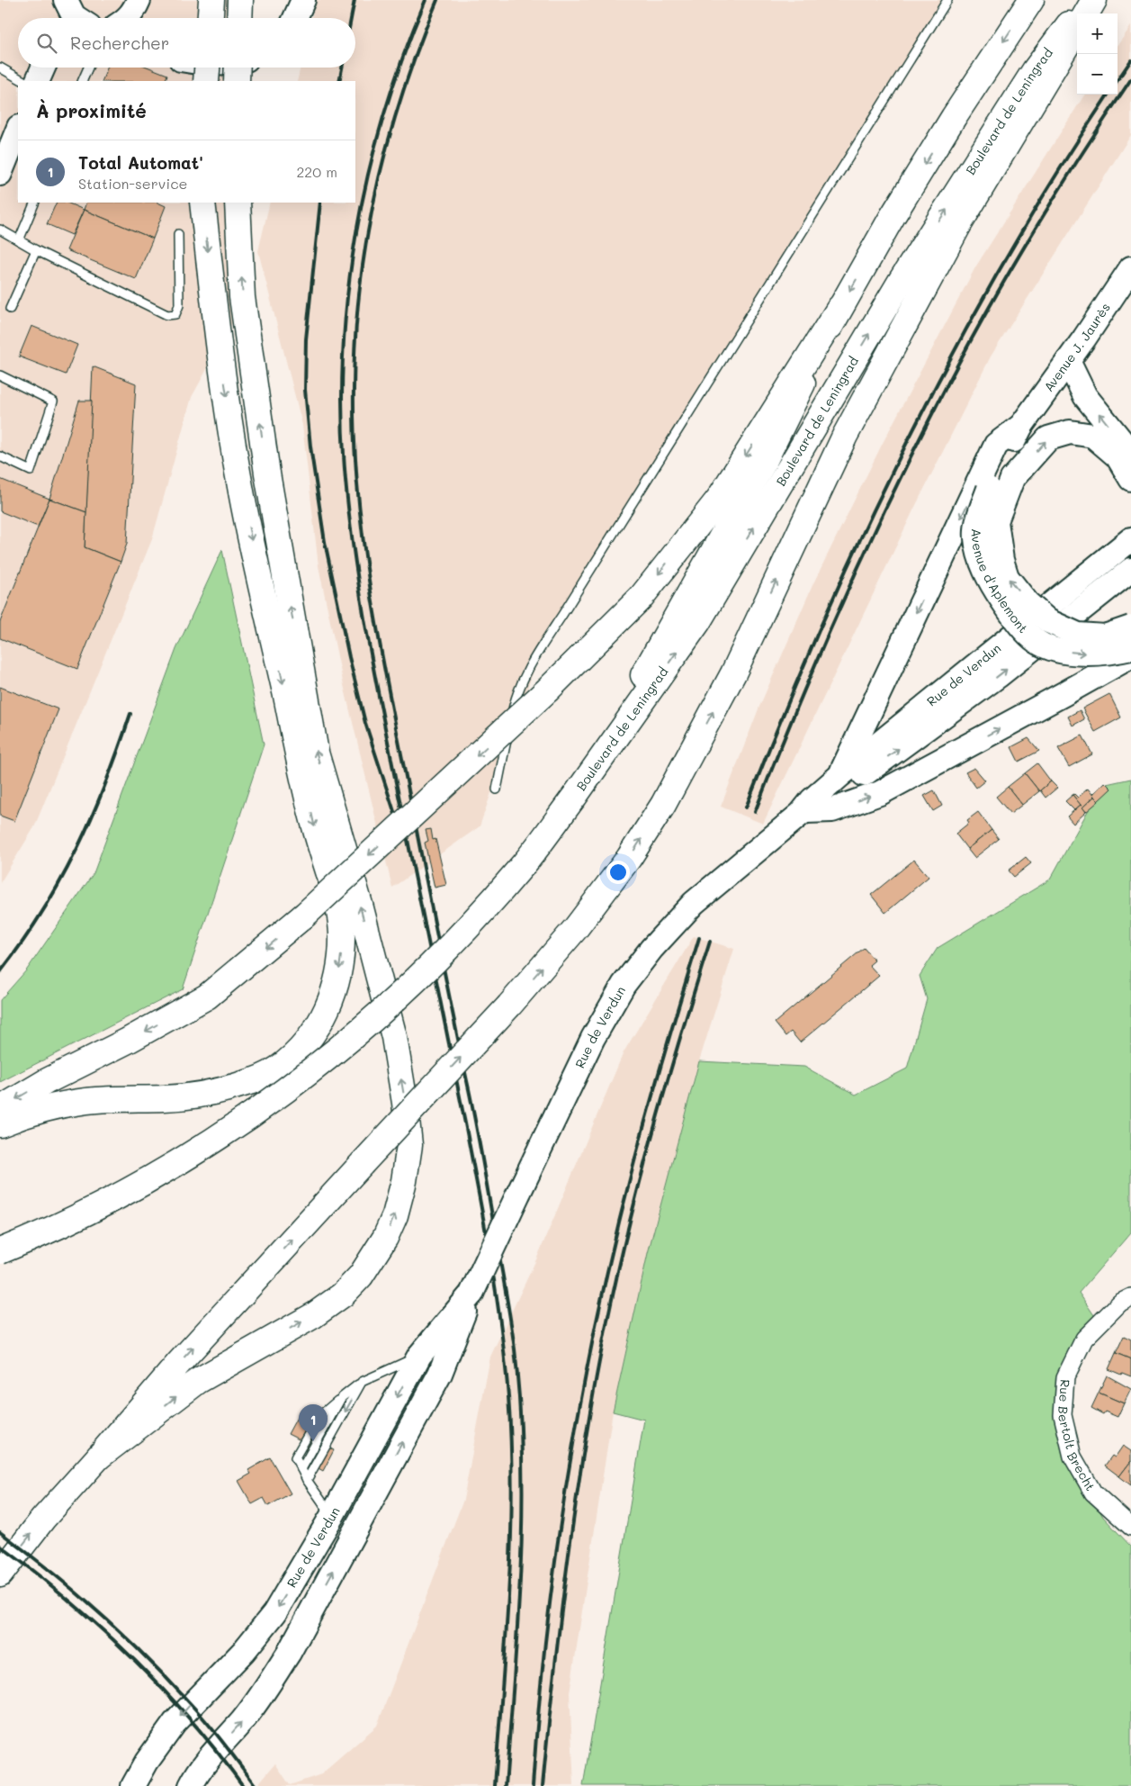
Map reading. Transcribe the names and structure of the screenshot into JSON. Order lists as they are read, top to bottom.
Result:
{
  "streets": {
    "main road": [
      "Boulevard de Leningrad",
      "Avenue J. Jaurès",
      "Avenue d'Aplemont",
      "Rue de Verdun"
    ],
    "street": ["Rue Bertolt Brecht"]
  },
  "crossings": [
    ["Avenue J. Jaurès", "Avenue d'Aplemont"]
  ],
  "page": {
    "map_buttons": ["+", "−"],
    "search": "Rechercher",
    "heading": "À proximité",
    "list": [
      {
        "mark": "1",
        "name": "Total Automat'",
        "note": "Station-service",
        "value": "220 m"
      }
    ],
    "pins": "1"
  }
}
